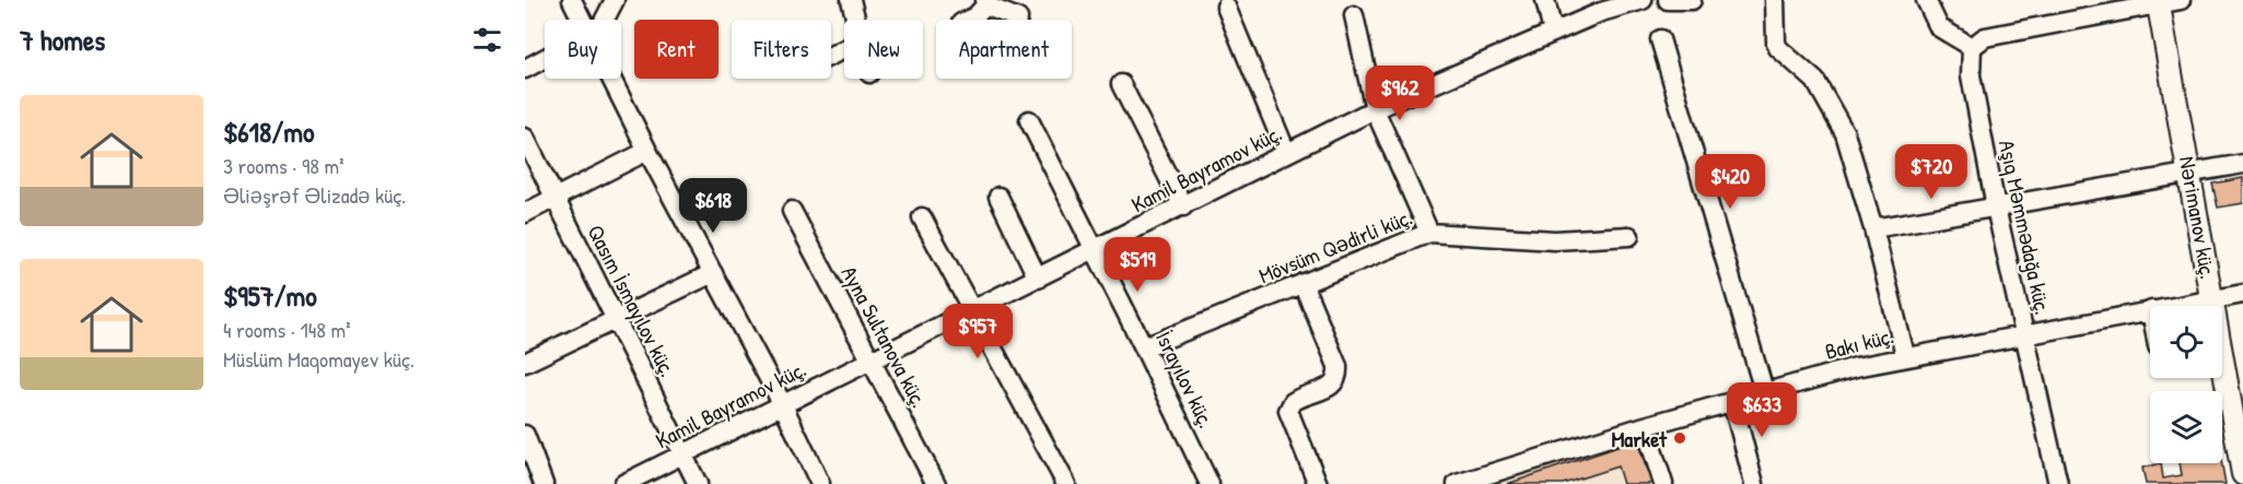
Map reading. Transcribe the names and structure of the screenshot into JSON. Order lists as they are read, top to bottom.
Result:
{
  "streets": {
    "main road": ["Nərimanov küç."],
    "street": [
      "Kamil Bayramov küç.",
      "Aşıq Məmmədağa küç.",
      "Mövsüm Qədirli küç.",
      "Qasım İsmayılov küç.",
      "Ayna Sultanova küç.",
      "Bakı küç.",
      "İsrayılov küç."
    ]
  },
  "crossings": [
    ["Kamil Bayramov küç.", "Qasım İsmayılov küç."],
    ["Kamil Bayramov küç.", "Ayna Sultanova küç."],
    ["Kamil Bayramov küç.", "İsrayılov küç."],
    ["Nərimanov küç.", "Bakı küç."],
    ["Aşıq Məmmədağa küç.", "Bakı küç."],
    ["Mövsüm Qədirli küç.", "İsrayılov küç."]
  ],
  "places": ["Market"],
  "page": {
    "heading": "7 homes",
    "chip": [
      "Buy",
      "Rent",
      "Filters",
      "New",
      "Apartment"
    ],
    "price": [
      "$962",
      "$720",
      "$420",
      "$618",
      "$519",
      "$957",
      "$633"
    ],
    "list": [
      {
        "name": "$618/mo",
        "note": "3 rooms · 98 m² · Əliəşrəf Əlizadə küç."
      },
      {
        "name": "$957/mo",
        "note": "4 rooms · 148 m² · Müslüm Maqomayev küç."
      }
    ]
  }
}
